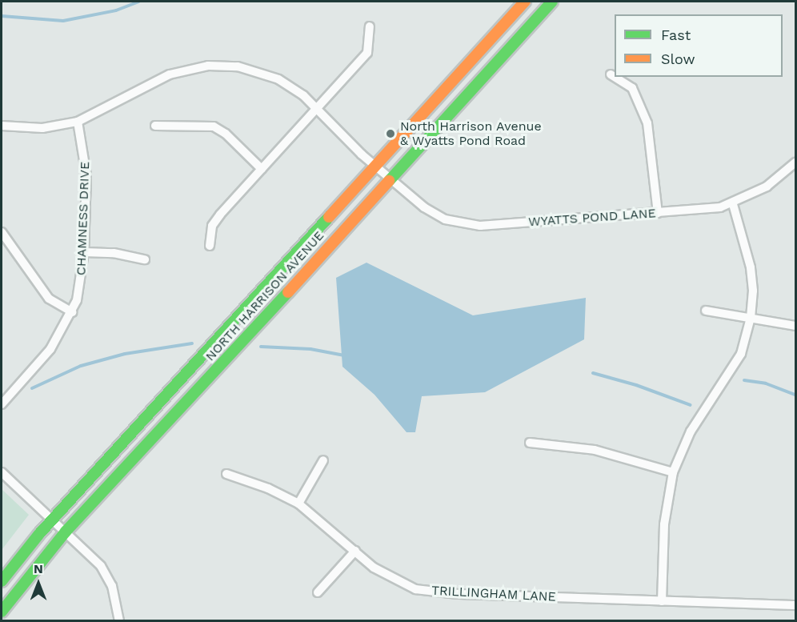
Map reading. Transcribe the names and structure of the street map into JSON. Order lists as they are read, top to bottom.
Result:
{
  "streets": {
    "main road": ["NORTH HARRISON AVENUE"],
    "street": ["WYATTS POND LANE", "CHAMNESS DRIVE", "TRILLINGHAM LANE"]
  },
  "crossings": [
    ["WYATTS POND LANE", "CHAMNESS DRIVE"],
    ["WYATTS POND LANE", "NORTH HARRISON AVENUE"]
  ],
  "places": ["North Harrison Avenue & Wyatts Pond Road"],
  "legend": ["Fast", "Slow"],
  "north": "top"
}
